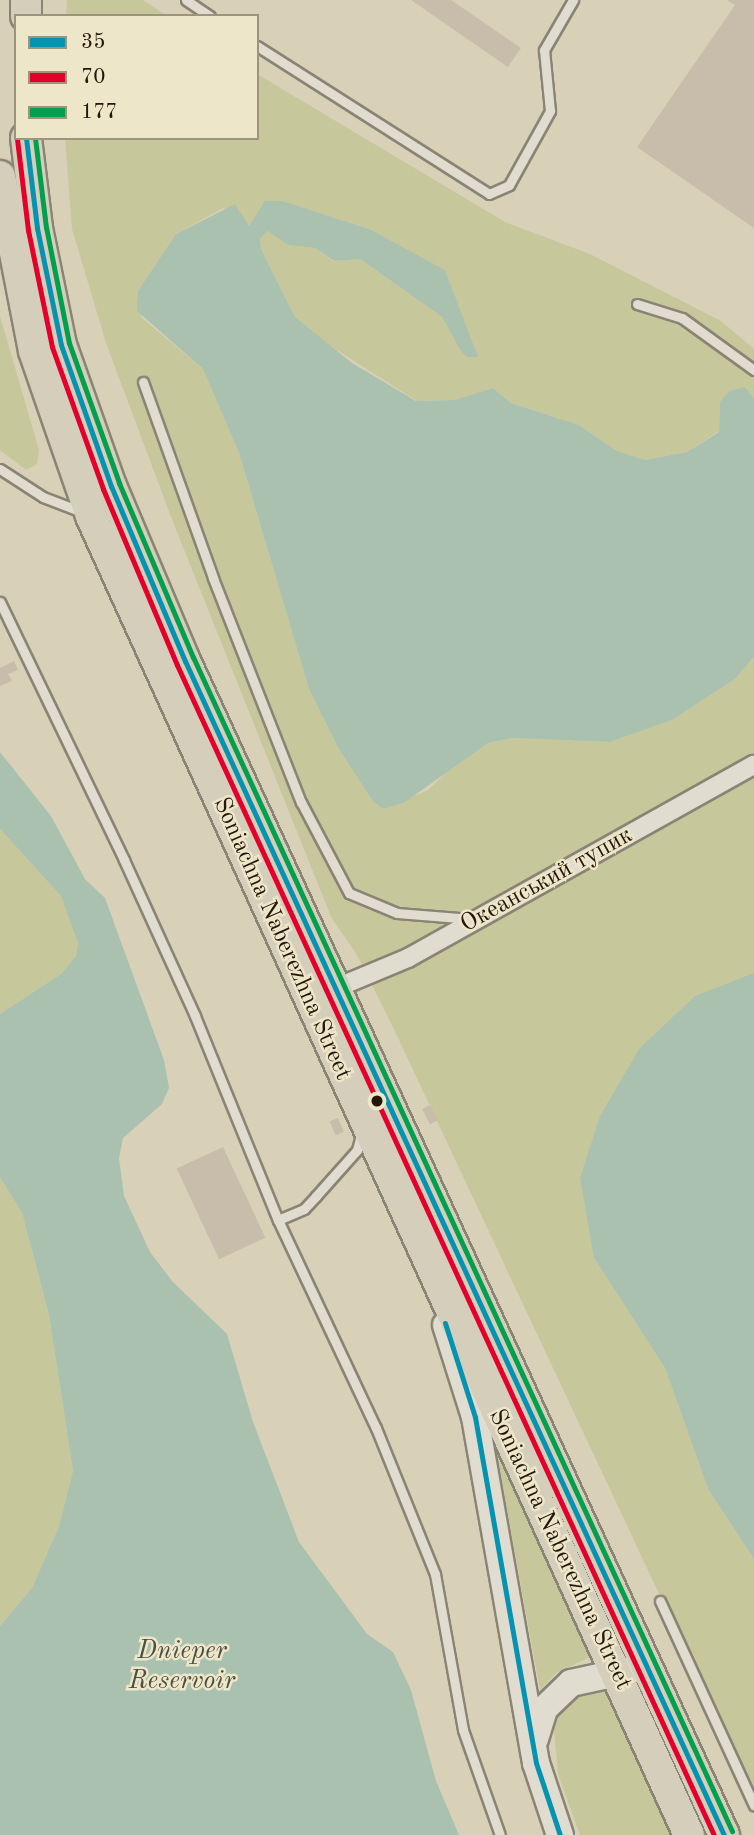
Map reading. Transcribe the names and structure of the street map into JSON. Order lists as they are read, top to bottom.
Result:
{
  "streets": {
    "main road": ["Soniachna Naberezhna Street"],
    "street": ["Океанський тупик"]
  },
  "crossings": [
    ["Океанський тупик", "Soniachna Naberezhna Street"]
  ],
  "water": ["Dnieper Reservoir"],
  "lines": ["transit line 35", "transit line 70", "transit line 177"],
  "legend": ["35", "70", "177"]
}
